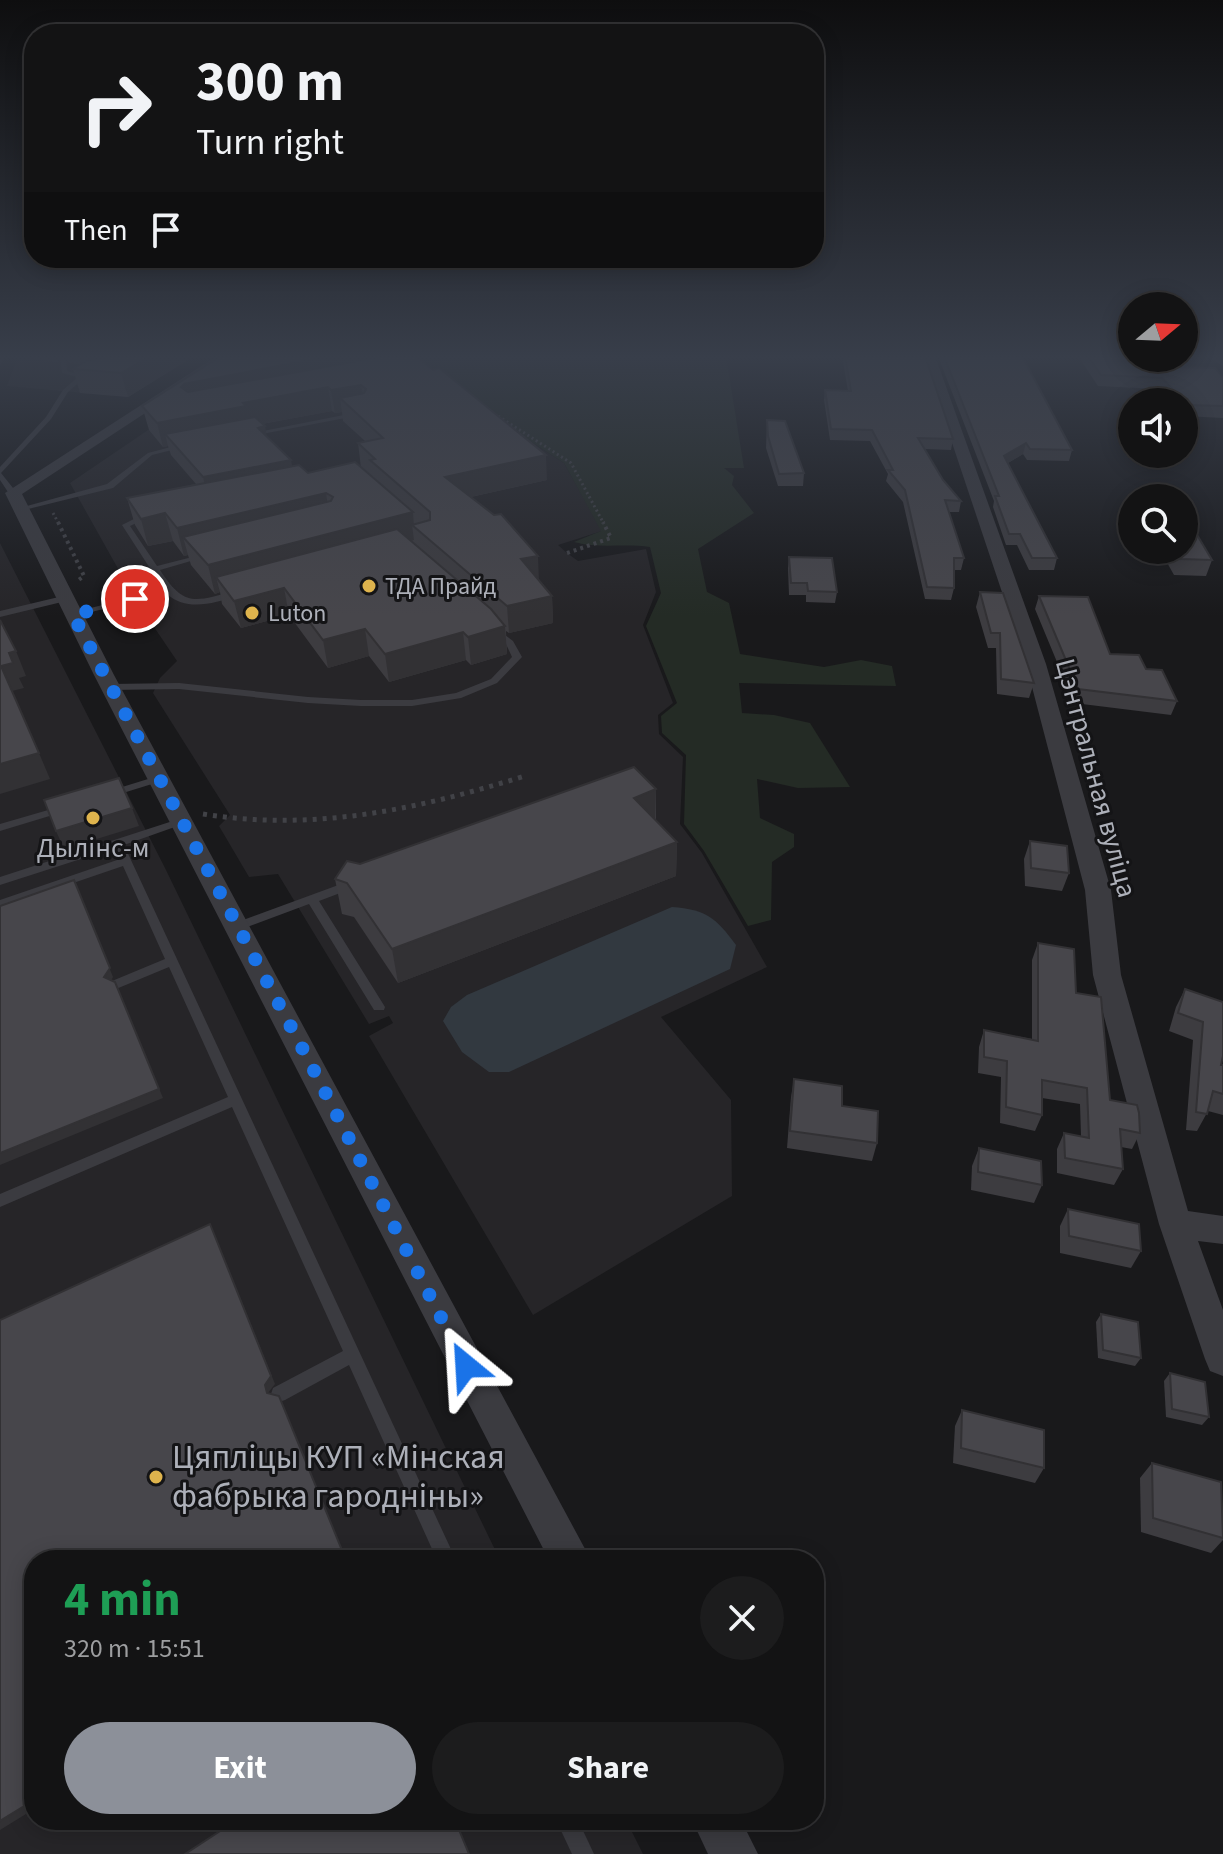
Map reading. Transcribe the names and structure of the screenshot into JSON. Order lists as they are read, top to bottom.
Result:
{
  "streets": {
    "street": ["Цэнтральная вуліца"]
  },
  "places": [
    "ТДА Прайд",
    "Luton",
    "Дылінс-м",
    "Цяпліцы КУП «Мінская фабрыка гародніны»"
  ],
  "north": "right",
  "page": {
    "turn": ["300 m", "Turn right"],
    "then": "Then",
    "heading": ["4 min", "320 m · 15:51"],
    "buttons": ["Exit", "Share"]
  }
}
